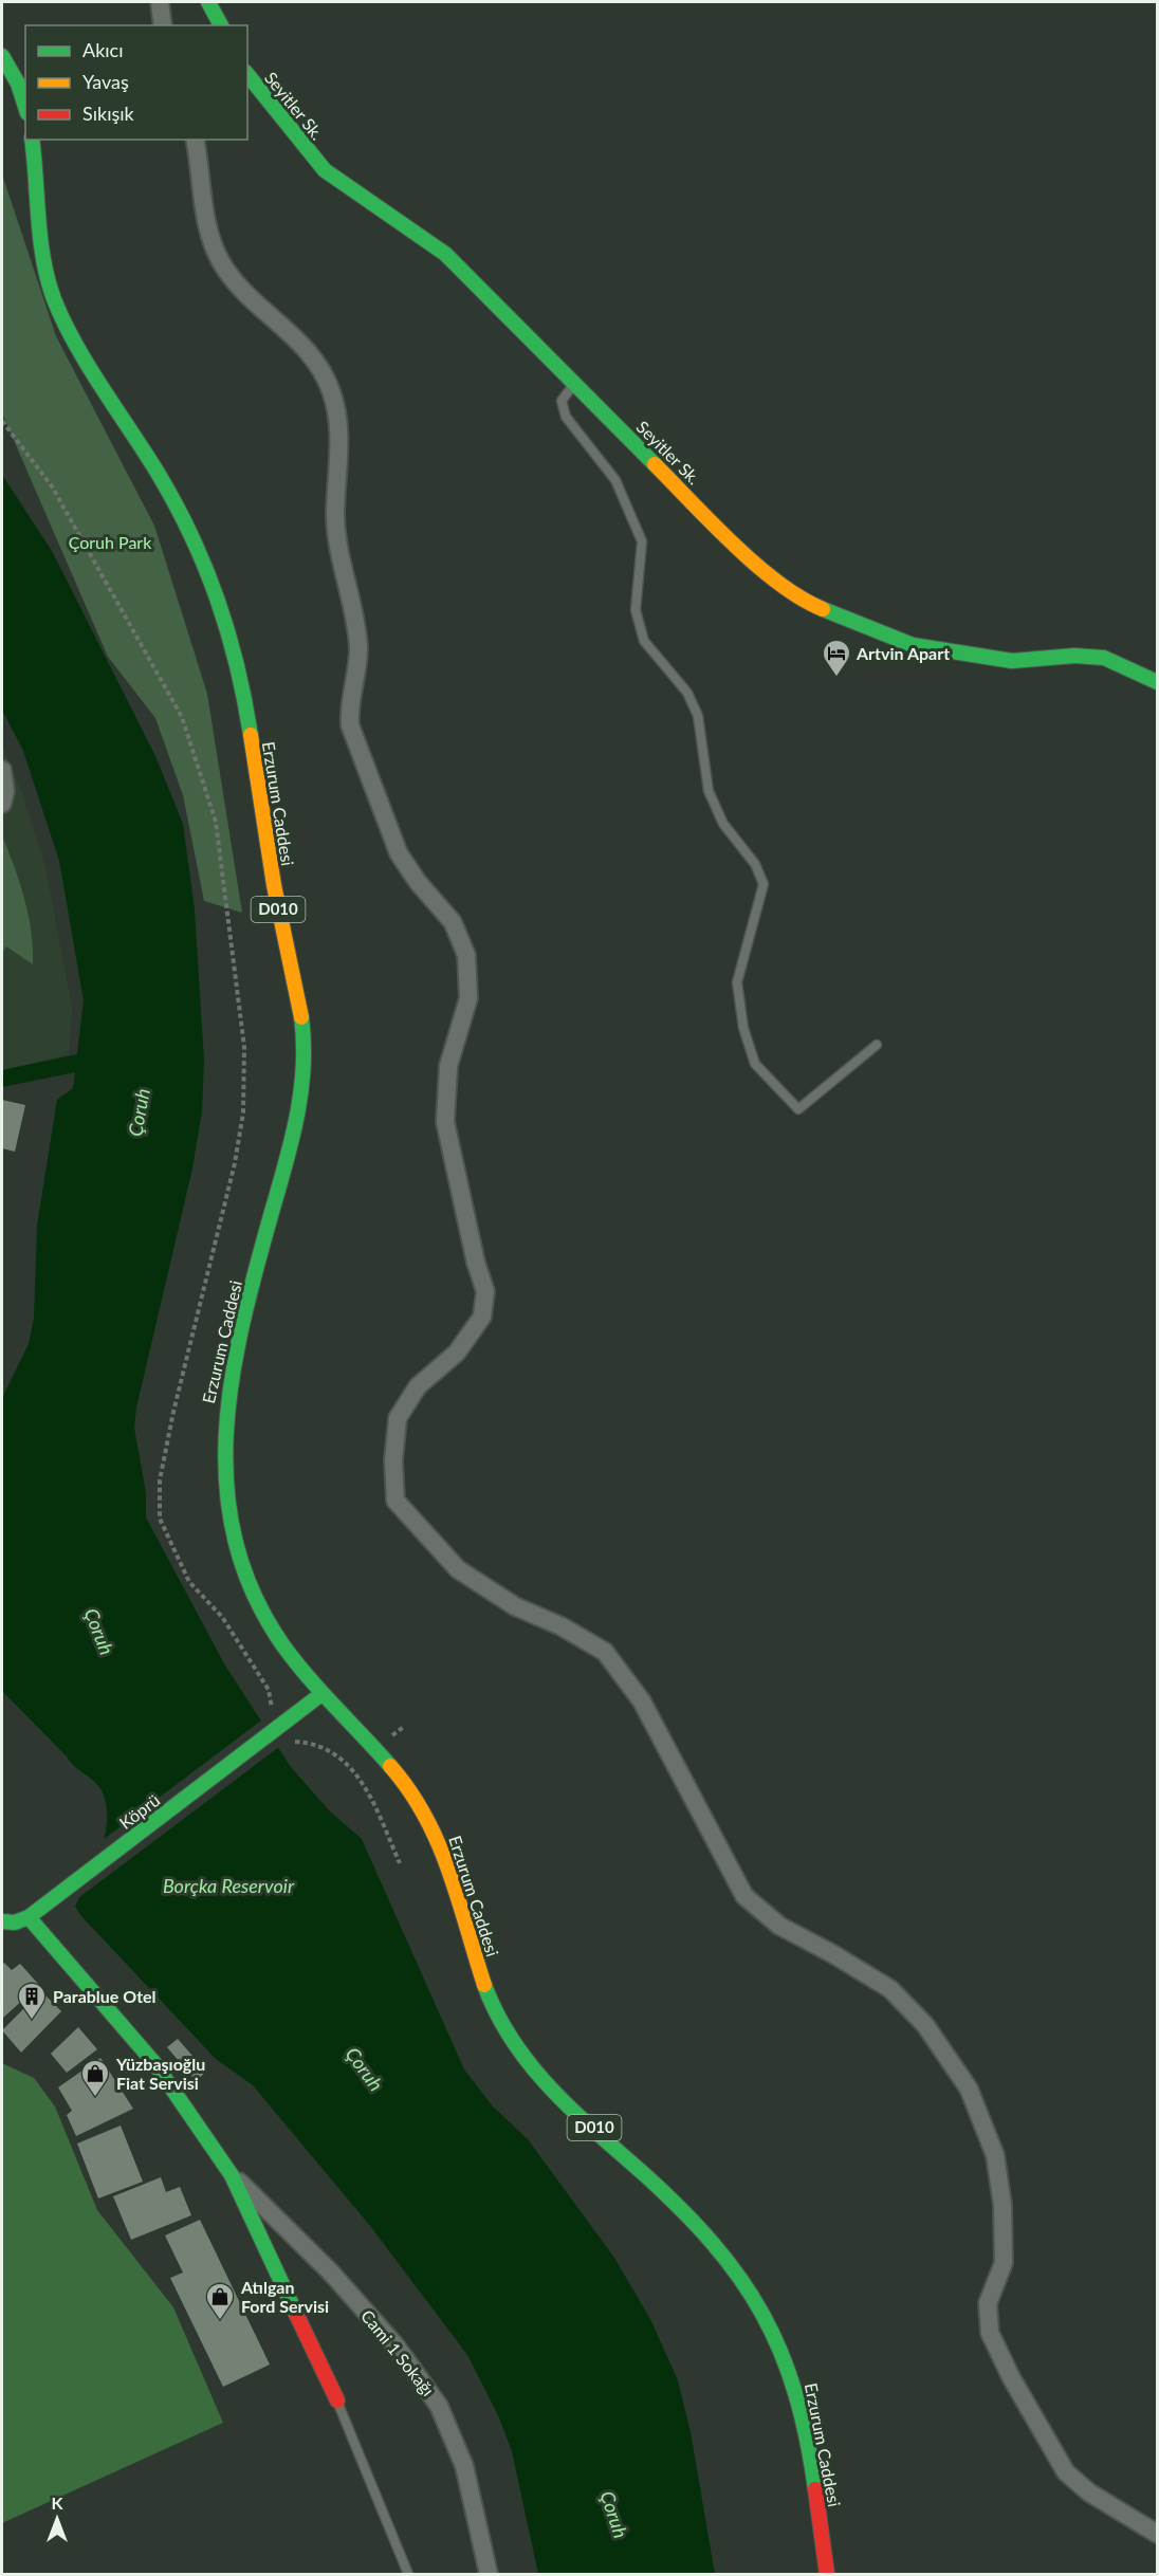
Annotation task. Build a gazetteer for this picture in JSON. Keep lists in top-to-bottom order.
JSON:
{
  "streets": {
    "main road": [
      "Seyitler Sk.",
      "Erzurum Caddesi",
      "D010",
      "Köprü"
    ],
    "street": ["Cami 1 Sokağı"]
  },
  "crossings": [
    ["Erzurum Caddesi", "Köprü"]
  ],
  "water": ["Çoruh", "Borçka Reservoir"],
  "parks": ["Çoruh Park"],
  "places": {
    "hotel": ["Artvin Apart"],
    "building": ["Parablue Otel"],
    "shop": ["Yüzbaşıoğlu Fiat Servisi", "Atılgan Ford Servisi"]
  },
  "legend": ["Akıcı", "Yavaş", "Sıkışık"],
  "north": "top"
}
